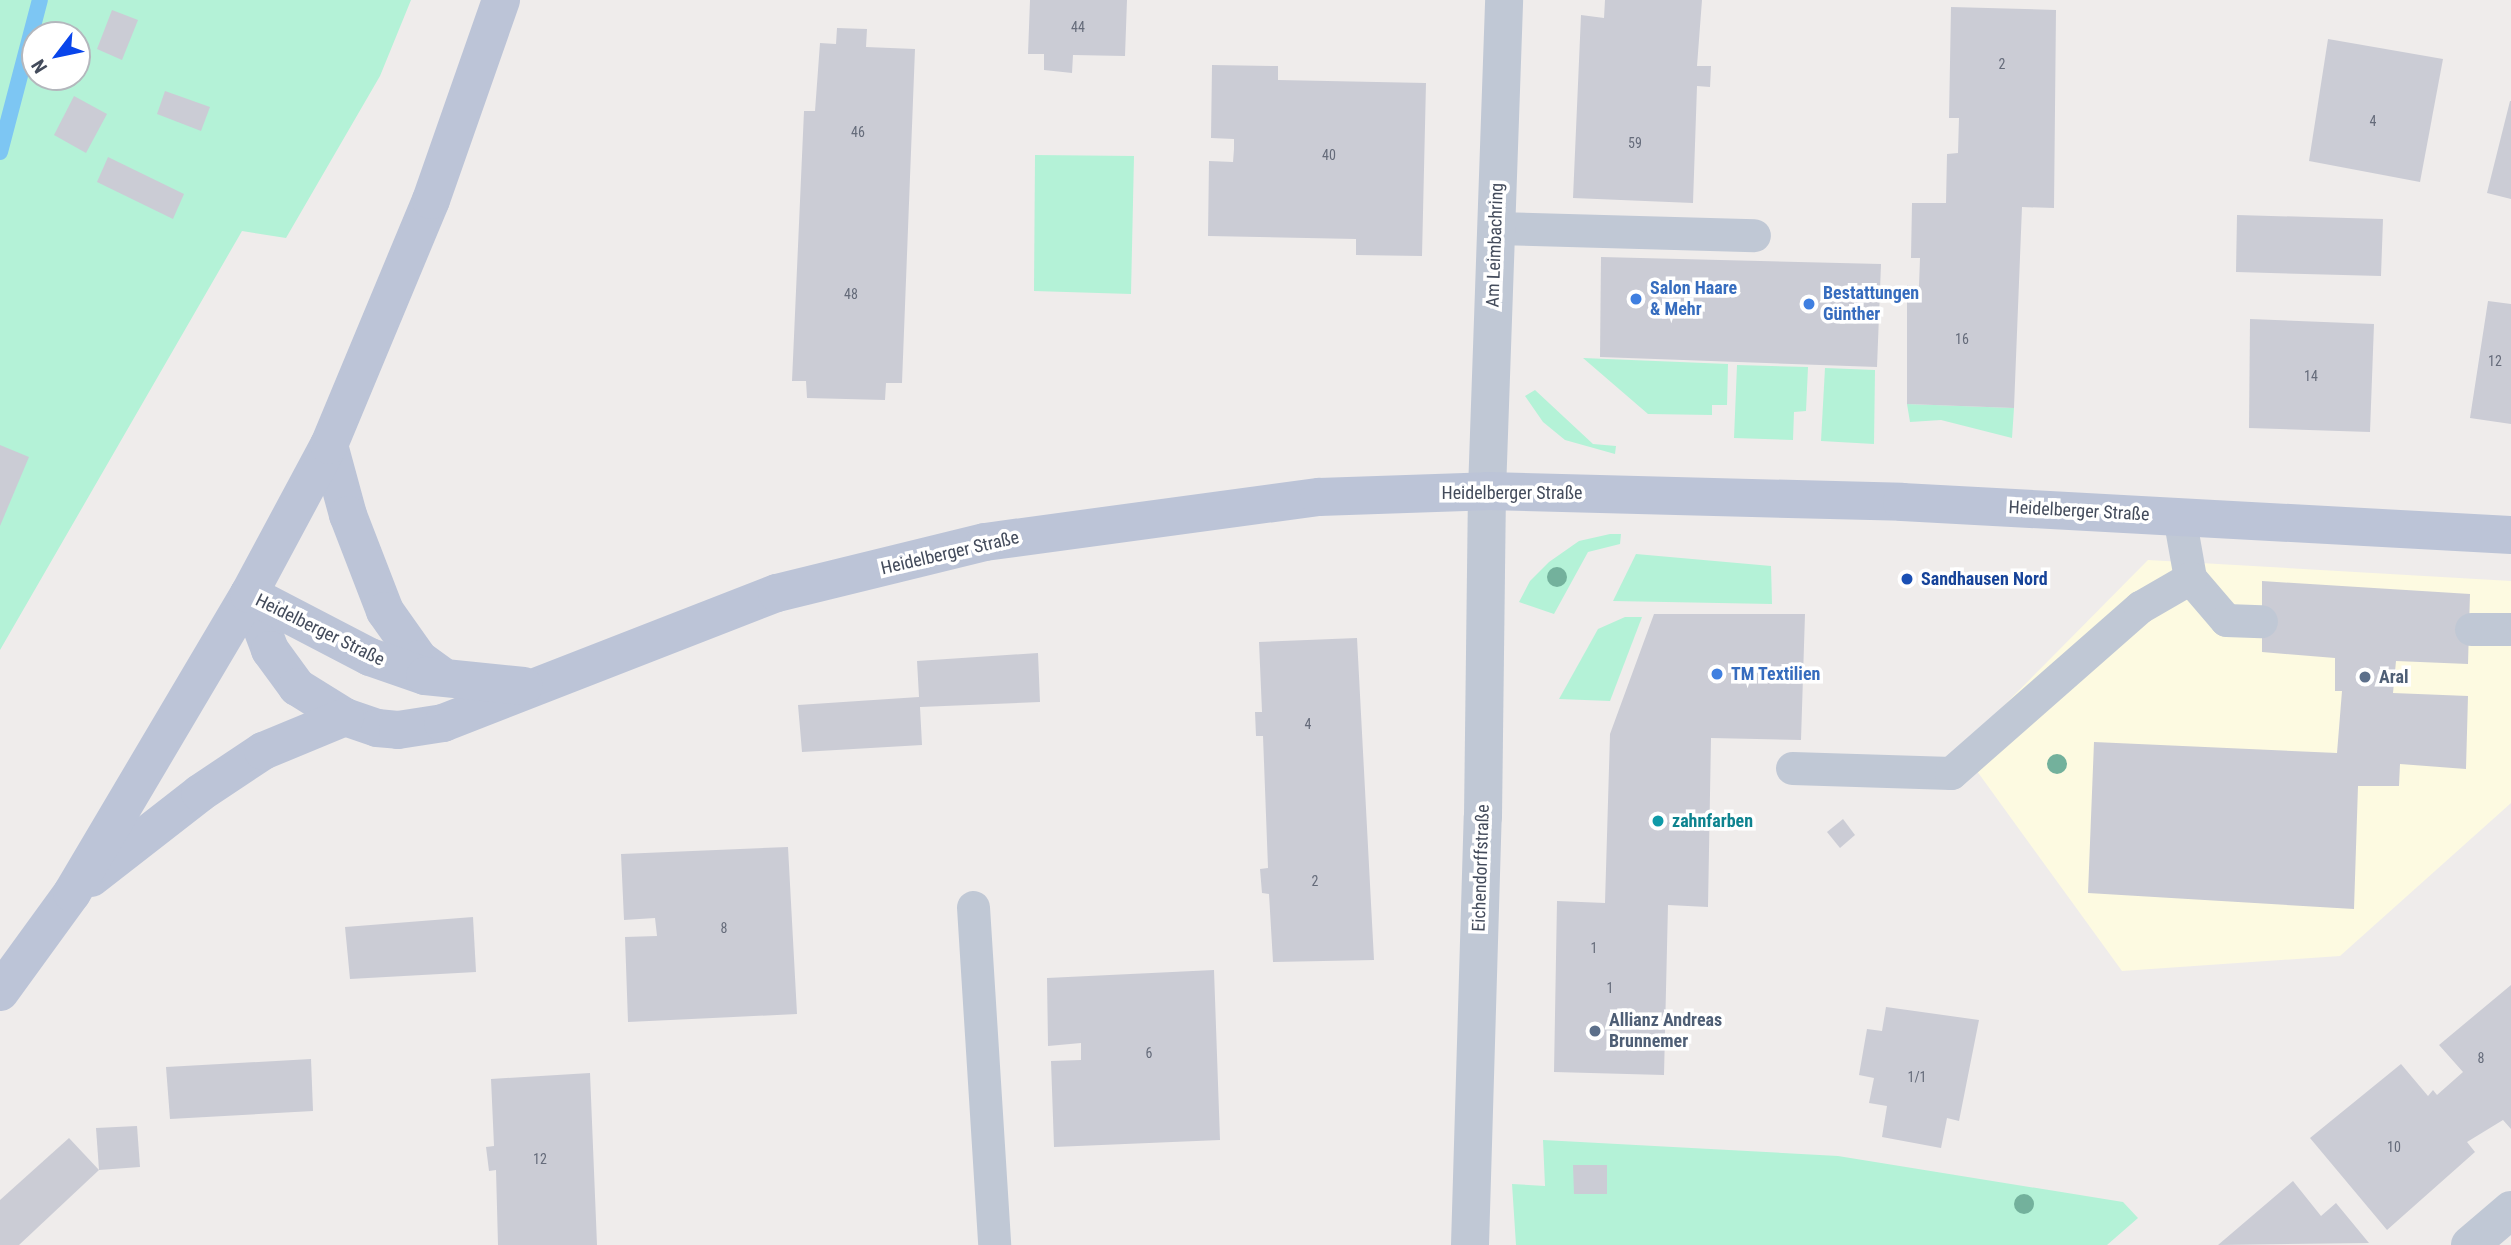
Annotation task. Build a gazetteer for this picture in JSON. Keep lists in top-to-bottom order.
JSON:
{
  "streets": {
    "street": ["Am Leimbachring", "Heidelberger Straße", "Eichendorffstraße"]
  },
  "crossings": [
    ["Am Leimbachring", "Heidelberger Straße"],
    ["Am Leimbachring", "Eichendorffstraße"],
    ["Heidelberger Straße", "Eichendorffstraße"]
  ],
  "places": [
    "Salon Haare & Mehr",
    "Bestattungen Günther",
    "Sandhausen Nord",
    "TM Textilien",
    "Aral",
    "zahnfarben",
    "Allianz Andreas Brunnemer"
  ],
  "house_numbers": [
    "44",
    "2",
    "4",
    "46",
    "59",
    "40",
    "48",
    "16",
    "12",
    "14",
    "4",
    "2",
    "8",
    "1",
    "1",
    "6",
    "8",
    "1/1",
    "10",
    "12"
  ],
  "north": "bottom left"
}
